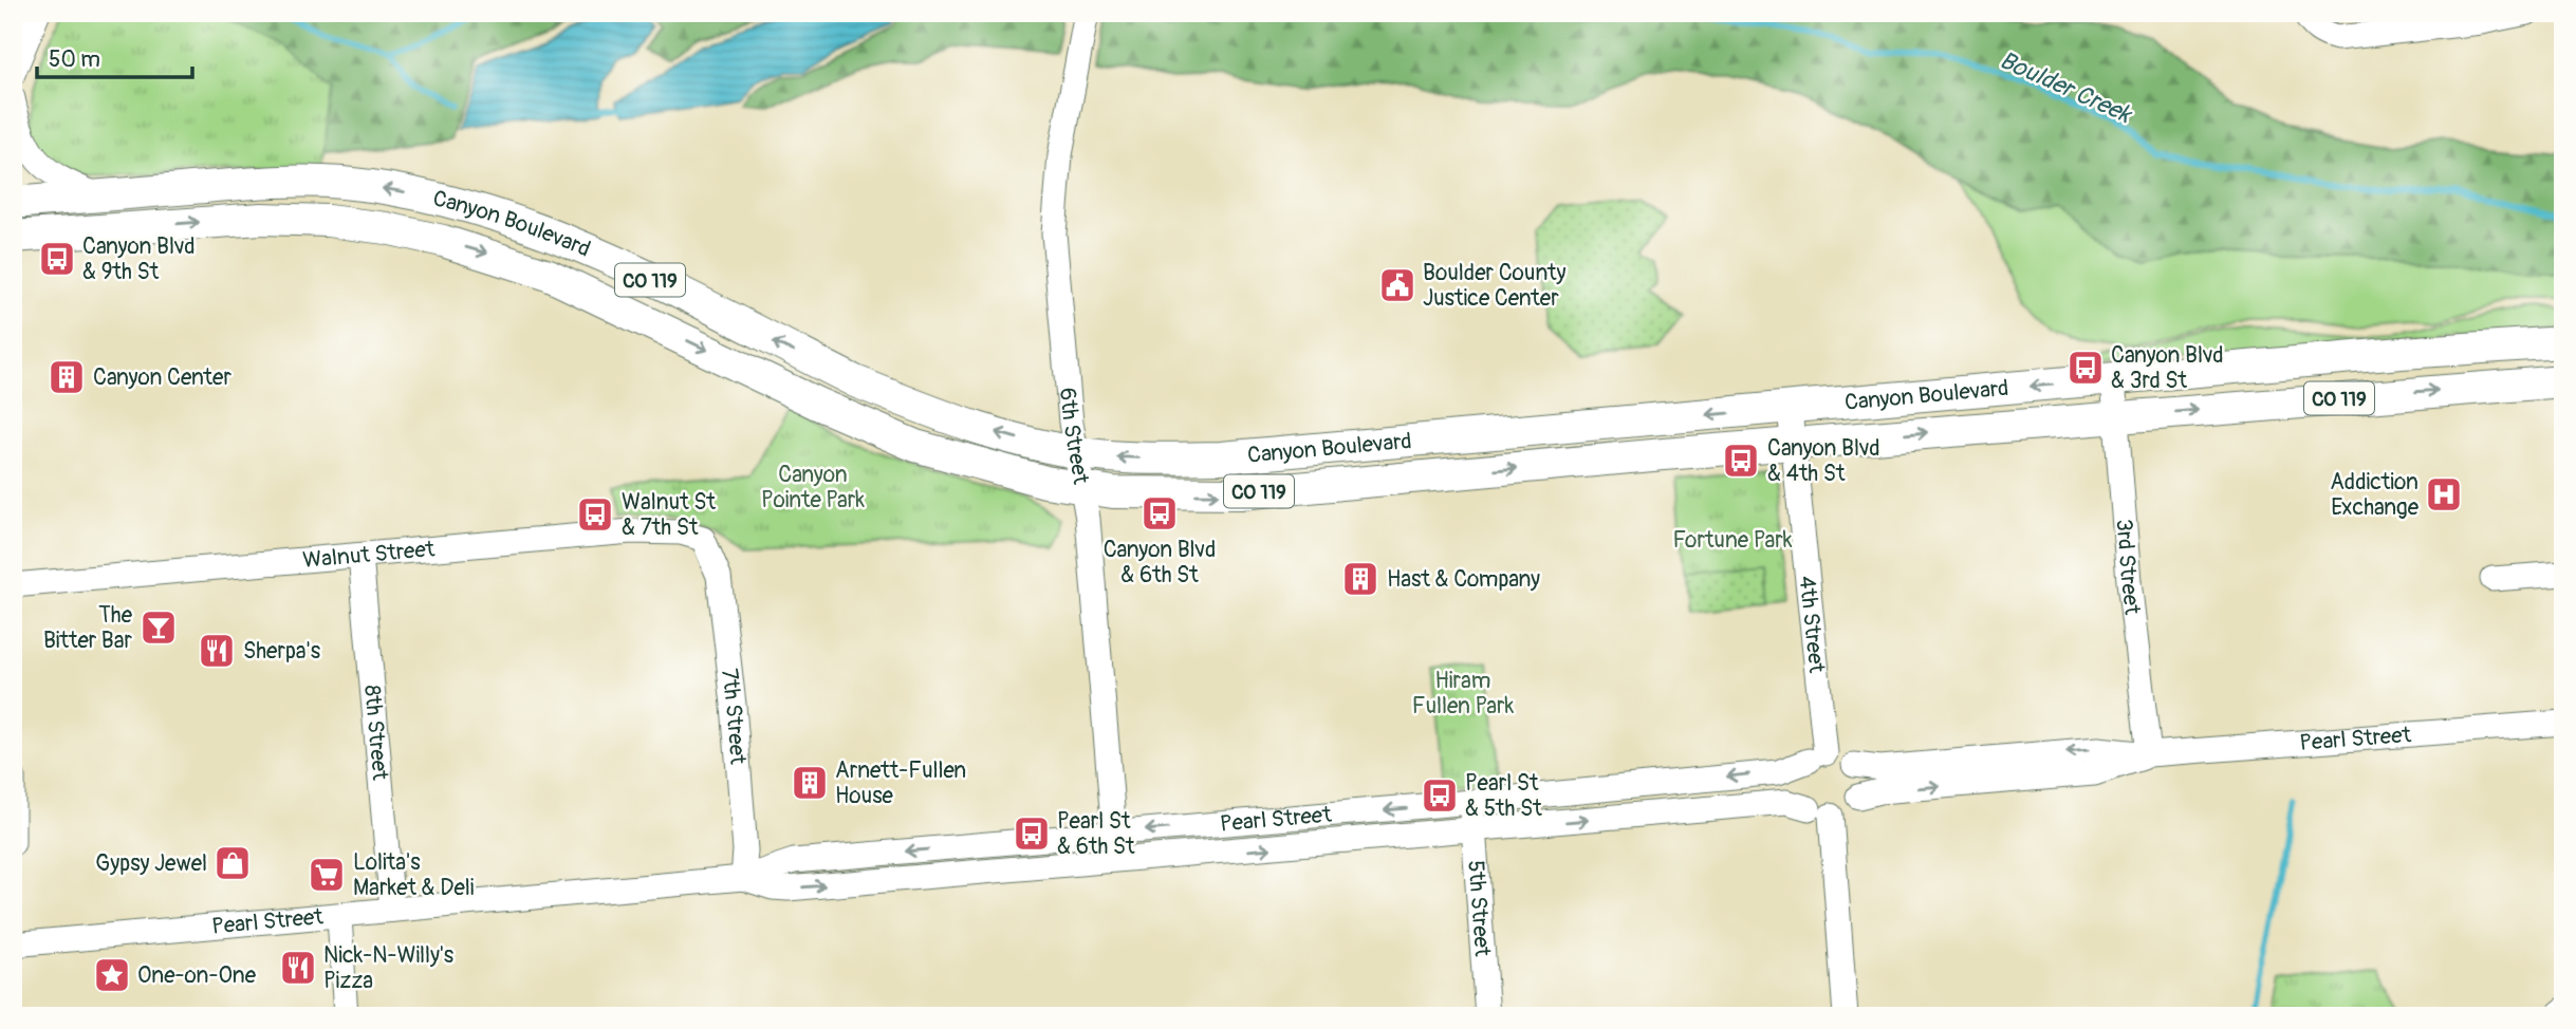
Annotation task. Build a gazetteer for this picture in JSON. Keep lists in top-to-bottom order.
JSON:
{
  "streets": {
    "main road": ["Canyon Boulevard", "CO 119"],
    "street": [
      "6th Street",
      "Walnut Street",
      "3rd Street",
      "4th Street",
      "7th Street",
      "8th Street",
      "Pearl Street",
      "5th Street"
    ]
  },
  "crossings": [
    ["Canyon Boulevard", "6th Street"],
    ["Canyon Boulevard", "3rd Street"],
    ["Canyon Boulevard", "4th Street"],
    ["6th Street", "Pearl Street"],
    ["Walnut Street", "7th Street"],
    ["Walnut Street", "8th Street"],
    ["3rd Street", "Pearl Street"],
    ["4th Street", "Pearl Street"],
    ["7th Street", "Pearl Street"],
    ["8th Street", "Pearl Street"],
    ["Pearl Street", "5th Street"]
  ],
  "water": ["Boulder Creek"],
  "parks": ["Canyon Pointe Park", "Fortune Park", "Hiram Fullen Park"],
  "places": {
    "bus stop": [
      "Canyon Blvd & 9th St",
      "Canyon Blvd & 3rd St",
      "Canyon Blvd & 4th St",
      "Canyon Blvd & 6th St",
      "Walnut St & 7th St",
      "Pearl St & 5th St",
      "Pearl St & 6th St"
    ],
    "public building": ["Boulder County Justice Center"],
    "building": ["Canyon Center", "Hast & Company", "Arnett-Fullen House"],
    "hospital": ["Addiction Exchange"],
    "bar": ["The Bitter Bar"],
    "restaurant": ["Sherpa's", "Nick-N-Willy's Pizza"],
    "shop": ["Gypsy Jewel"],
    "supermarket": ["Lolita's Market & Deli"],
    "place": ["One-on-One"]
  },
  "scale_bar": "50 m"
}
